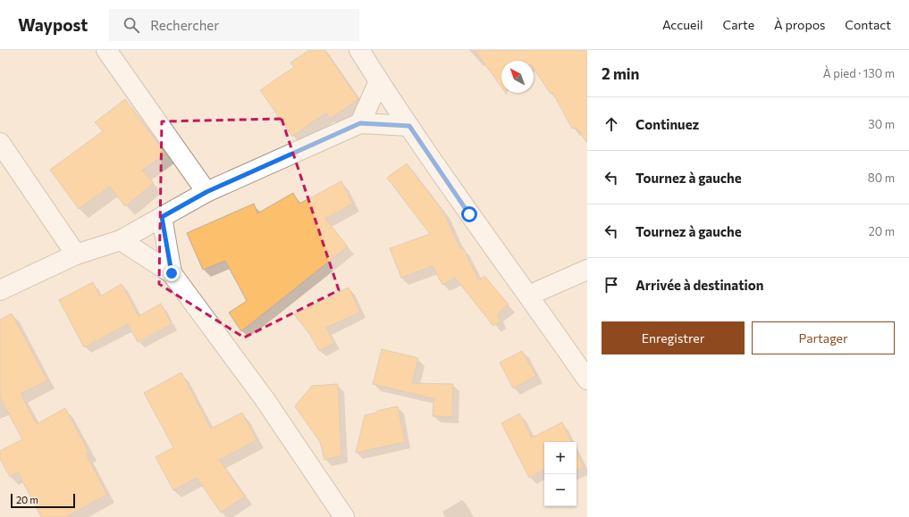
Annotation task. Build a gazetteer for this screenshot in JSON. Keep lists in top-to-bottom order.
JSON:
{
  "scale_bar": "20 m",
  "north": "top left",
  "page": {
    "header": "Waypost",
    "search": "Rechercher",
    "nav": [
      "Accueil",
      "Carte",
      "À propos",
      "Contact"
    ],
    "heading": ["2 min", "À pied · 130 m"],
    "list": [
      ["Continuez", "30 m"],
      ["Tournez à gauche", "80 m"],
      ["Tournez à gauche", "20 m"],
      "Arrivée à destination"
    ],
    "buttons": ["Enregistrer", "Partager"],
    "map_buttons": ["+", "−"],
    "scale": "20 m"
  }
}
